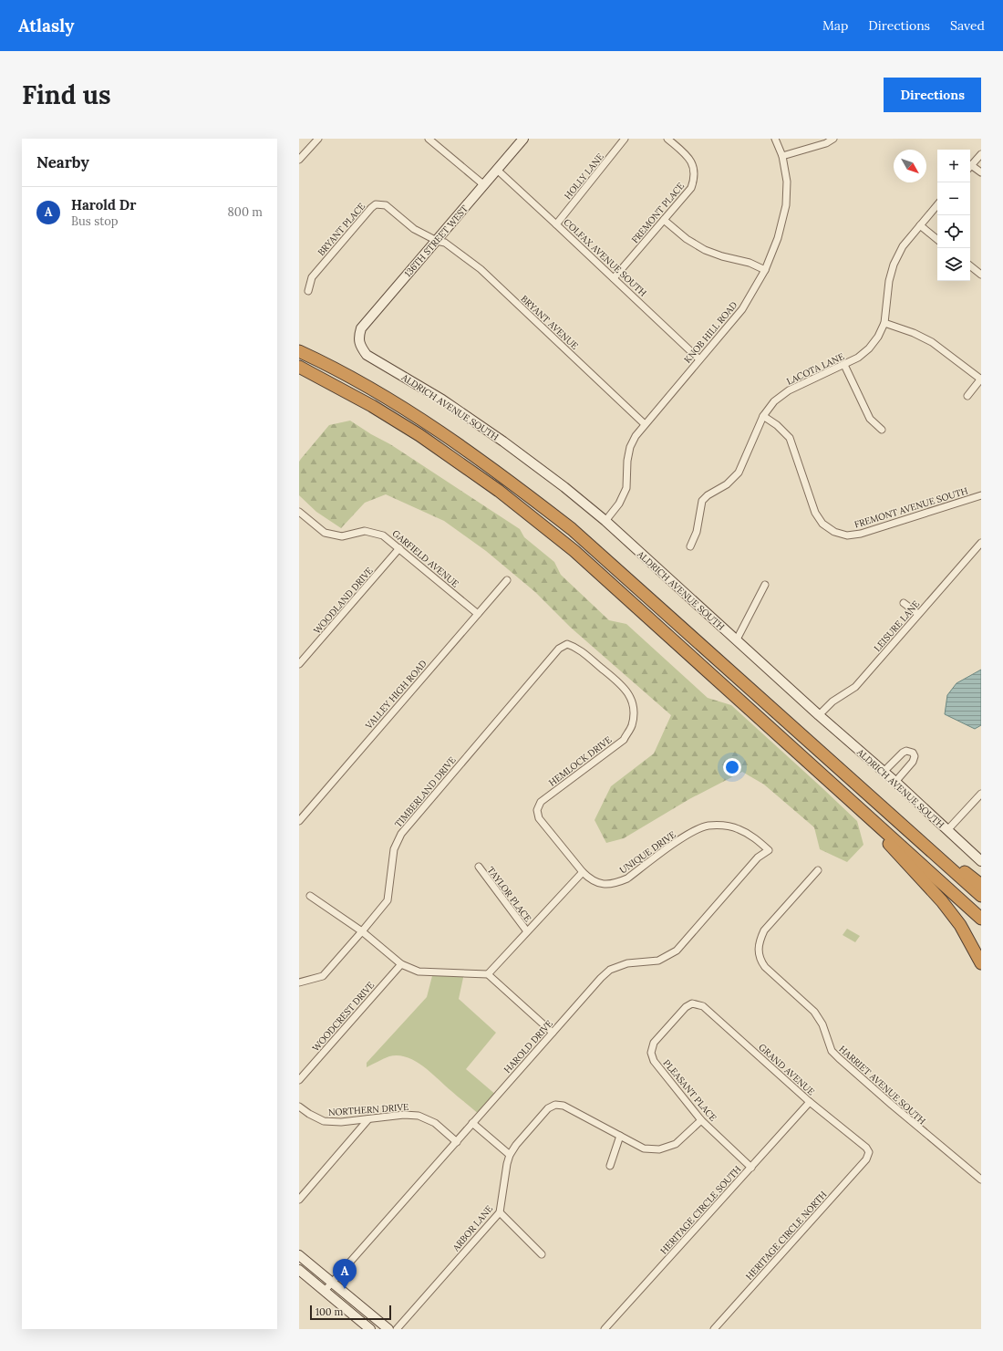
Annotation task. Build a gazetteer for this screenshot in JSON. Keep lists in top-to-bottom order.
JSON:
{
  "streets": {
    "street": [
      "HOLLY LANE",
      "FREMONT PLACE",
      "BRYANT PLACE",
      "136TH STREET WEST",
      "COLFAX AVENUE SOUTH",
      "BRYANT AVENUE",
      "KNOB HILL ROAD",
      "LACOTA LANE",
      "ALDRICH AVENUE SOUTH",
      "FREMONT AVENUE SOUTH",
      "GARFIELD AVENUE",
      "WOODLAND DRIVE",
      "LEISURE LANE",
      "VALLEY HIGH ROAD",
      "HEMLOCK DRIVE",
      "TIMBERLAND DRIVE",
      "UNIQUE DRIVE",
      "TAYLOR PLACE",
      "WOODCREST DRIVE",
      "HAROLD DRIVE",
      "GRAND AVENUE",
      "HARRIET AVENUE SOUTH",
      "PLEASANT PLACE",
      "NORTHERN DRIVE",
      "HERITAGE CIRCLE SOUTH",
      "ARBOR LANE",
      "HERITAGE CIRCLE NORTH"
    ]
  },
  "crossings": [
    ["HOLLY LANE", "COLFAX AVENUE SOUTH"],
    ["FREMONT PLACE", "COLFAX AVENUE SOUTH"],
    ["BRYANT PLACE", "136TH STREET WEST"],
    ["BRYANT PLACE", "BRYANT AVENUE"],
    ["136TH STREET WEST", "COLFAX AVENUE SOUTH"],
    ["136TH STREET WEST", "BRYANT AVENUE"],
    ["136TH STREET WEST", "ALDRICH AVENUE SOUTH"],
    ["COLFAX AVENUE SOUTH", "KNOB HILL ROAD"],
    ["BRYANT AVENUE", "KNOB HILL ROAD"],
    ["KNOB HILL ROAD", "ALDRICH AVENUE SOUTH"],
    ["LACOTA LANE", "FREMONT AVENUE SOUTH"],
    ["ALDRICH AVENUE SOUTH", "LEISURE LANE"],
    ["GARFIELD AVENUE", "WOODLAND DRIVE"],
    ["GARFIELD AVENUE", "VALLEY HIGH ROAD"],
    ["HEMLOCK DRIVE", "TIMBERLAND DRIVE"],
    ["HEMLOCK DRIVE", "UNIQUE DRIVE"],
    ["UNIQUE DRIVE", "HAROLD DRIVE"],
    ["HAROLD DRIVE", "NORTHERN DRIVE"],
    ["GRAND AVENUE", "PLEASANT PLACE"],
    ["GRAND AVENUE", "HERITAGE CIRCLE SOUTH"],
    ["GRAND AVENUE", "HERITAGE CIRCLE NORTH"],
    ["PLEASANT PLACE", "HERITAGE CIRCLE SOUTH"],
    ["PLEASANT PLACE", "ARBOR LANE"]
  ],
  "scale_bar": "100 m",
  "north": "bottom right",
  "page": {
    "header": "Atlasly",
    "nav": ["Map", "Directions", "Saved"],
    "buttons": "Directions",
    "title": "Find us",
    "heading": "Nearby",
    "map_buttons": ["+", "−"],
    "list": [
      {
        "mark": "A",
        "name": "Harold Dr",
        "note": "Bus stop",
        "value": "800 m"
      }
    ],
    "pins": "A",
    "scale": "100 m"
  }
}
